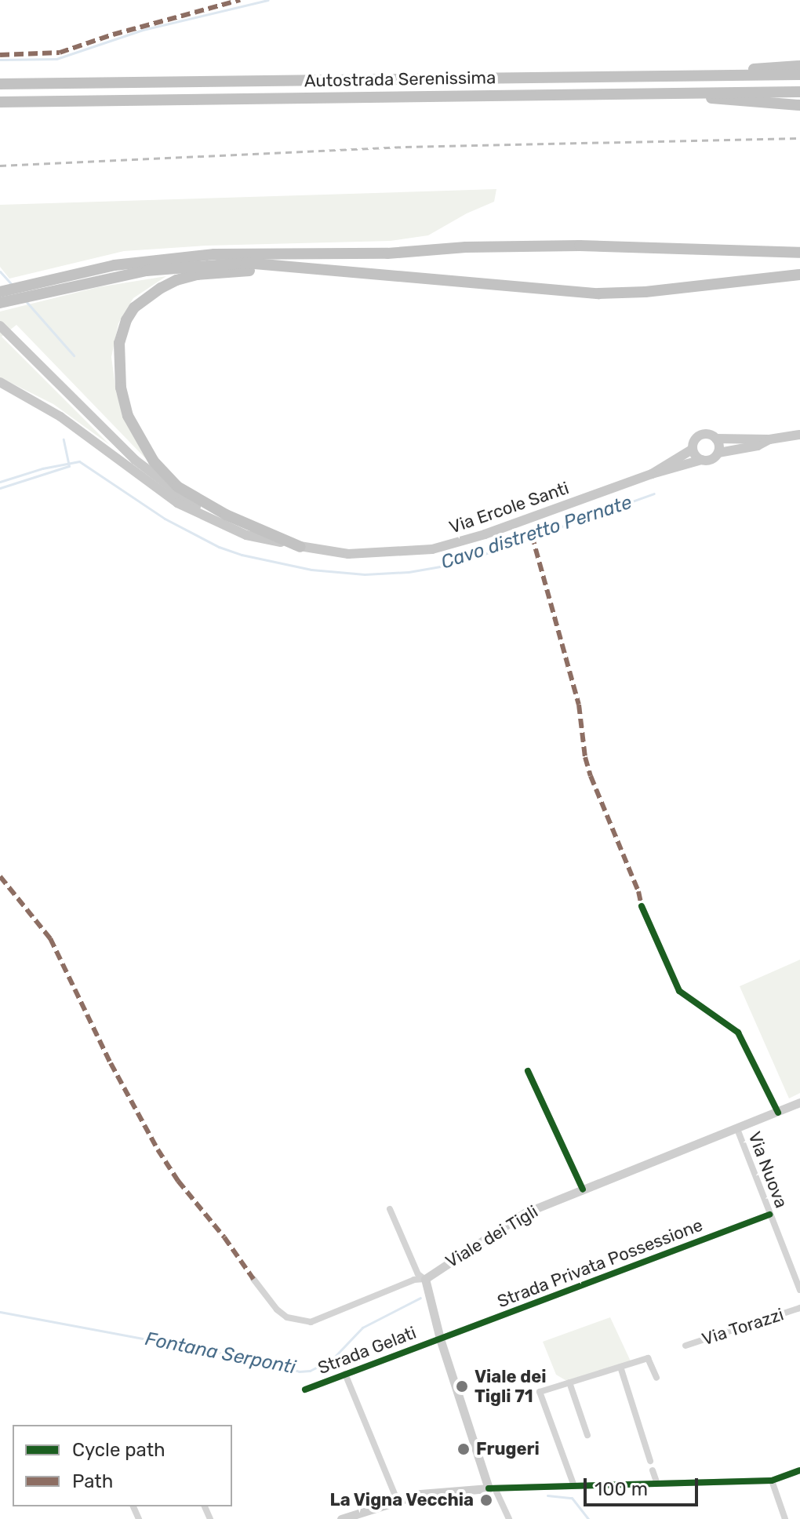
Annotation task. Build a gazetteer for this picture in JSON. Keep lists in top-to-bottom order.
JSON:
{
  "streets": {
    "highway": ["Autostrada Serenissima"],
    "main road": ["Via Ercole Santi", "Viale dei Tigli"],
    "street": [
      "Via Nuova",
      "Strada Privata Possessione",
      "Via Torazzi",
      "Strada Gelati"
    ]
  },
  "crossings": [
    ["Via Nuova", "Viale dei Tigli"],
    ["Via Nuova", "Strada Privata Possessione"],
    ["Strada Privata Possessione", "Strada Gelati"]
  ],
  "water": ["Cavo distretto Pernate", "Fontana Serponti"],
  "places": ["Viale dei Tigli 71", "Frugeri", "La Vigna Vecchia"],
  "legend": ["Cycle path", "Path"],
  "scale_bar": "100 m"
}
